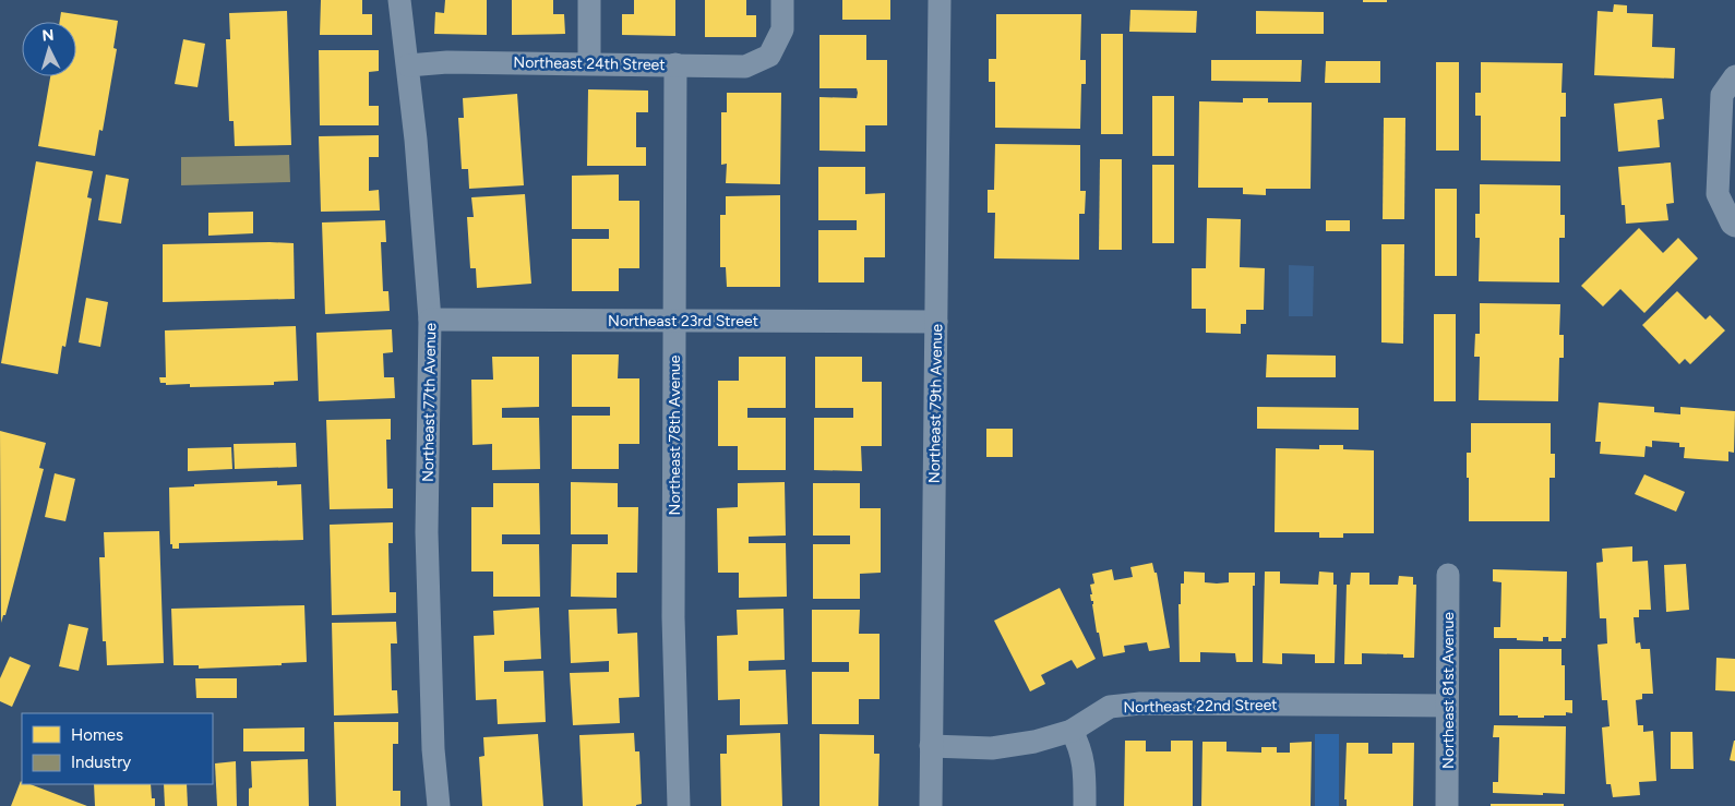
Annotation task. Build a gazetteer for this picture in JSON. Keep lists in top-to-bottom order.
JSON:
{
  "streets": {
    "street": [
      "Northeast 24th Street",
      "Northeast 23rd Street",
      "Northeast 77th Avenue",
      "Northeast 79th Avenue",
      "Northeast 78th Avenue",
      "Northeast 81st Avenue",
      "Northeast 22nd Street"
    ]
  },
  "crossings": [
    ["Northeast 24th Street", "Northeast 77th Avenue"],
    ["Northeast 24th Street", "Northeast 78th Avenue"],
    ["Northeast 23rd Street", "Northeast 77th Avenue"],
    ["Northeast 23rd Street", "Northeast 79th Avenue"],
    ["Northeast 23rd Street", "Northeast 78th Avenue"],
    ["Northeast 79th Avenue", "Northeast 22nd Street"],
    ["Northeast 81st Avenue", "Northeast 22nd Street"]
  ],
  "legend": ["Homes", "Industry"],
  "north": "top"
}
